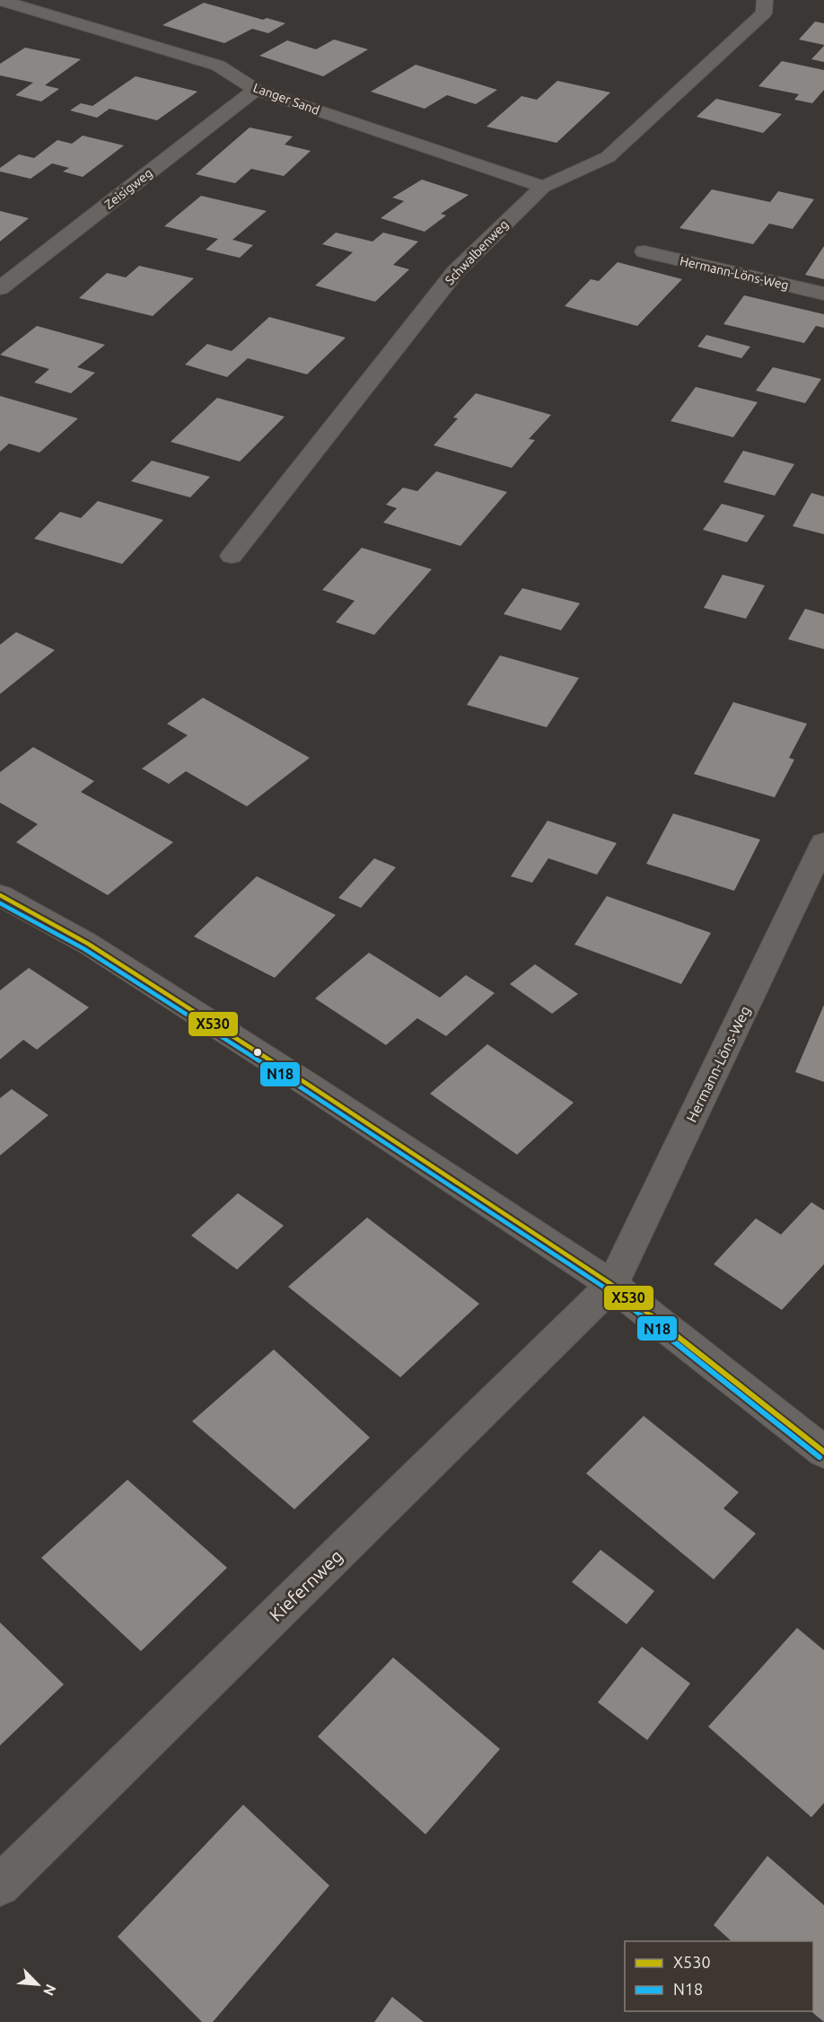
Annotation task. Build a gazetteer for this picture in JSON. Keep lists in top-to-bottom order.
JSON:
{
  "streets": {
    "street": [
      "Langer Sand",
      "Zeisigweg",
      "Schwalbenweg",
      "Hermann-Löns-Weg",
      "Kiefernweg"
    ]
  },
  "crossings": [
    ["Langer Sand", "Zeisigweg"],
    ["Langer Sand", "Schwalbenweg"],
    ["Hermann-Löns-Weg", "Kiefernweg"]
  ],
  "lines": ["transit line X530", "transit line N18"],
  "legend": ["X530", "N18"],
  "north": "bottom right"
}
